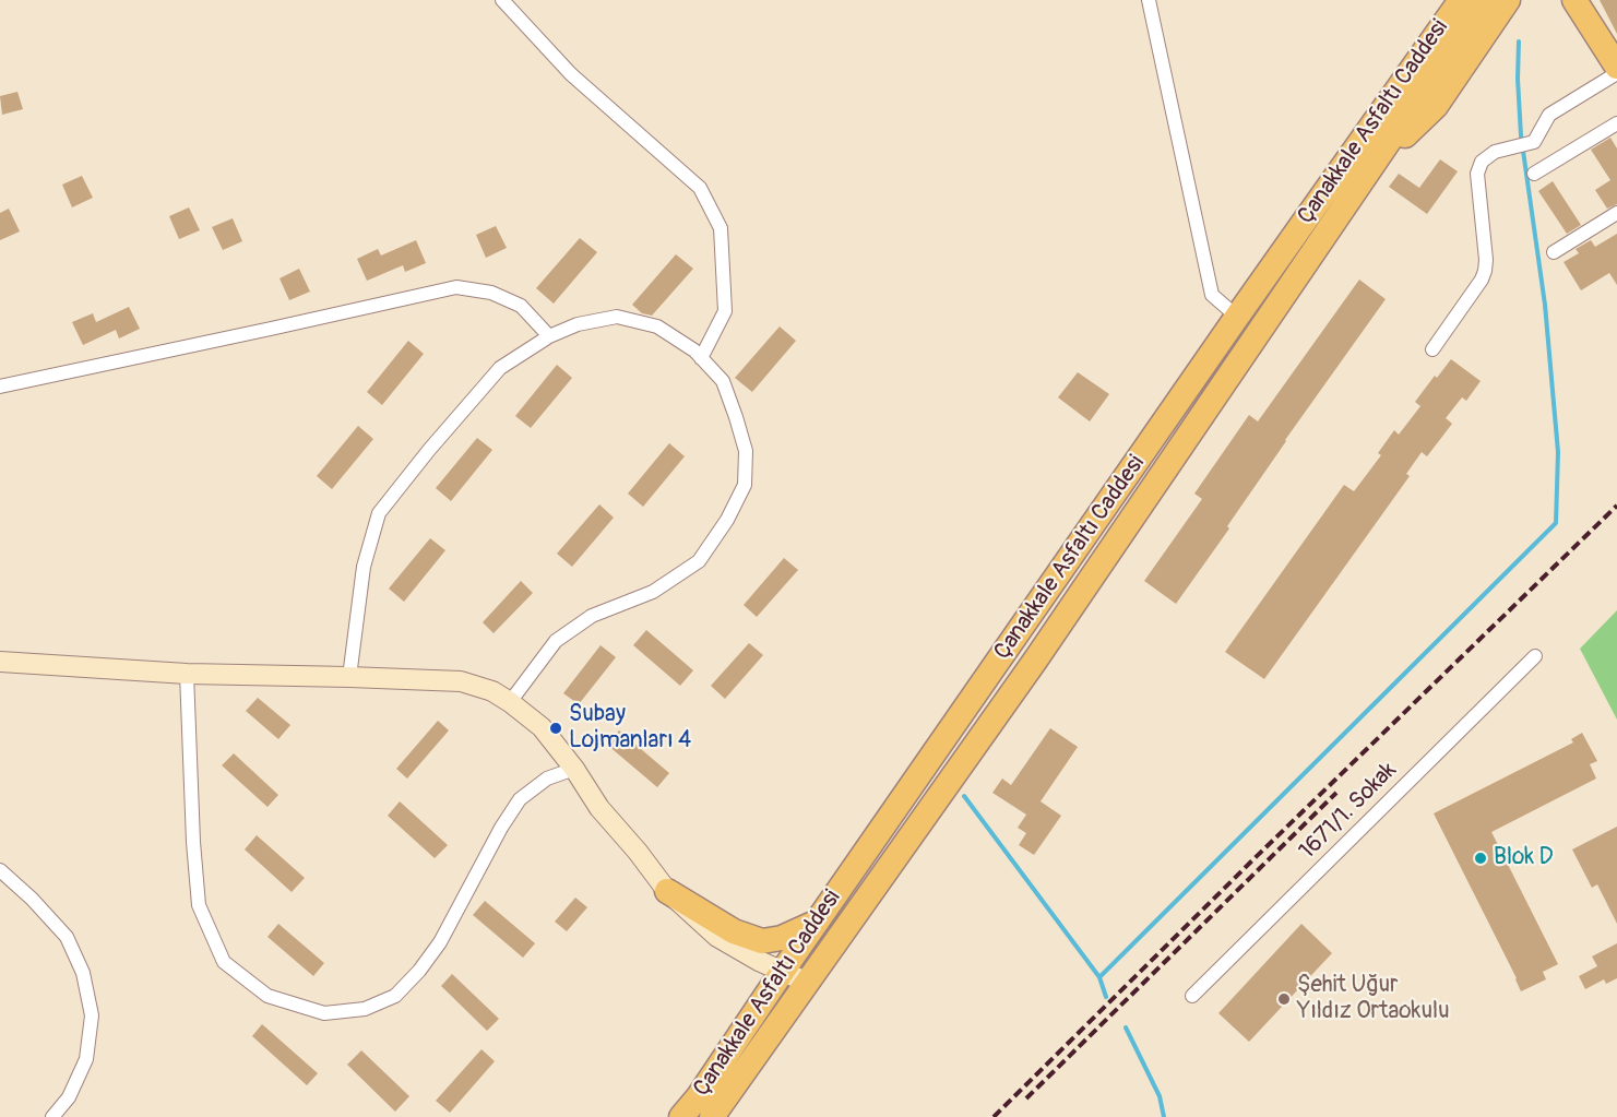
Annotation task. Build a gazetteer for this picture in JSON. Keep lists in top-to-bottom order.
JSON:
{
  "streets": {
    "highway": ["Çanakkale Asfaltı Caddesi"],
    "street": ["1671/1. Sokak"]
  },
  "places": ["Subay Lojmanları 4", "Blok D", "Şehit Uğur Yıldız Ortaokulu"]
}
